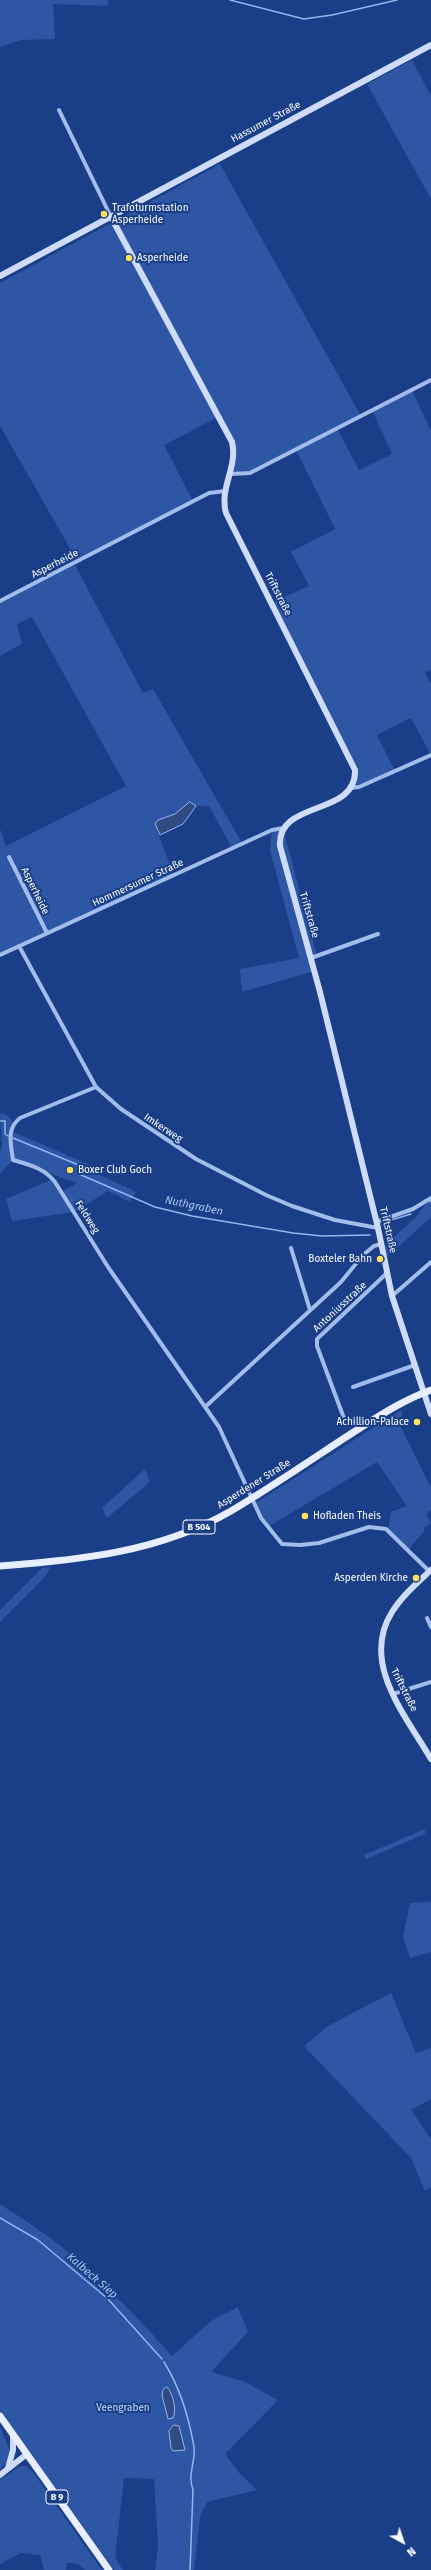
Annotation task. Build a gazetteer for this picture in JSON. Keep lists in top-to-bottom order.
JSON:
{
  "streets": {
    "main road": ["Asperdener Straße", "B 504", "B 9"],
    "street": [
      "Hassumer Straße",
      "Asperheide",
      "Triftstraße",
      "Hommersumer Straße",
      "Imkerweg",
      "Feldweg",
      "Antoniusstraße"
    ]
  },
  "crossings": [
    ["Hassumer Straße", "Triftstraße"],
    ["Asperheide", "Triftstraße"],
    ["Asperheide", "Hommersumer Straße"],
    ["Triftstraße", "Hommersumer Straße"],
    ["Triftstraße", "Imkerweg"],
    ["Triftstraße", "Feldweg"],
    ["Triftstraße", "Antoniusstraße"],
    ["Triftstraße", "Asperdener Straße"],
    ["Hommersumer Straße", "Imkerweg"],
    ["Imkerweg", "Feldweg"],
    ["Feldweg", "Asperdener Straße"]
  ],
  "water": ["Nuthgraben", "Kalbeck Siep"],
  "parks": ["Veengraben"],
  "places": [
    "Trafoturmstation Asperheide",
    "Asperheide",
    "Boxer Club Goch",
    "Boxteler Bahn",
    "Achillion-Palace",
    "Hofladen Theis",
    "Asperden Kirche"
  ],
  "north": "bottom right"
}
